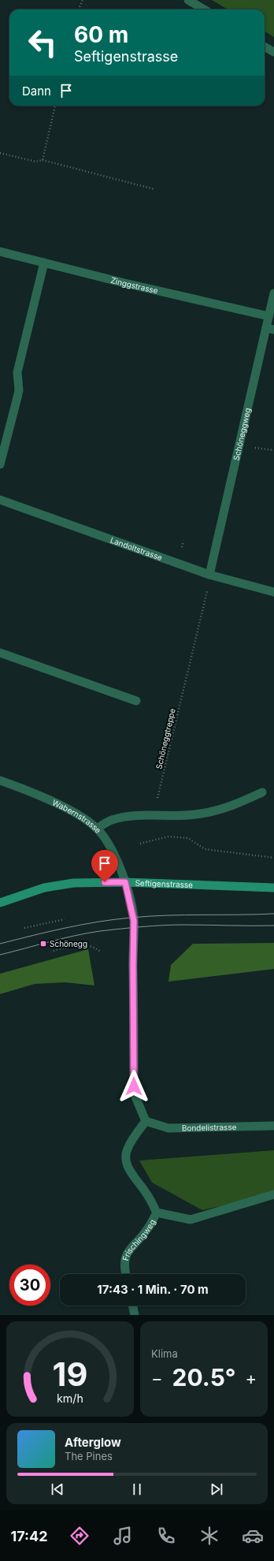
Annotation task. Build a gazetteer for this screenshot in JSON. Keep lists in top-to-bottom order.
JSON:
{
  "streets": {
    "main road": ["Seftigenstrasse"],
    "street": [
      "Zinggstrasse",
      "Schöneggweg",
      "Landoltstrasse",
      "Wabernstrasse",
      "Bondelistrasse",
      "Frischingweg"
    ],
    "path": ["Schöneggtreppe"]
  },
  "crossings": [
    ["Zinggstrasse", "Schöneggweg"],
    ["Schöneggweg", "Landoltstrasse"],
    ["Wabernstrasse", "Seftigenstrasse"],
    ["Wabernstrasse", "Bondelistrasse"],
    ["Wabernstrasse", "Frischingweg"],
    ["Bondelistrasse", "Frischingweg"]
  ],
  "places": {
    "transit": ["Schönegg"]
  },
  "page": {
    "turn": ["60 m", "Seftigenstrasse"],
    "then": "Dann",
    "limit": "30",
    "trip": "17:43 · 1 Min. · 70 m",
    "tile": "Klima",
    "heat": ["−", "20.5°", "+"],
    "song": ["Afterglow", "The Pines"],
    "tabs": "17:42",
    "gauge": ["19", "km/h"]
  }
}
